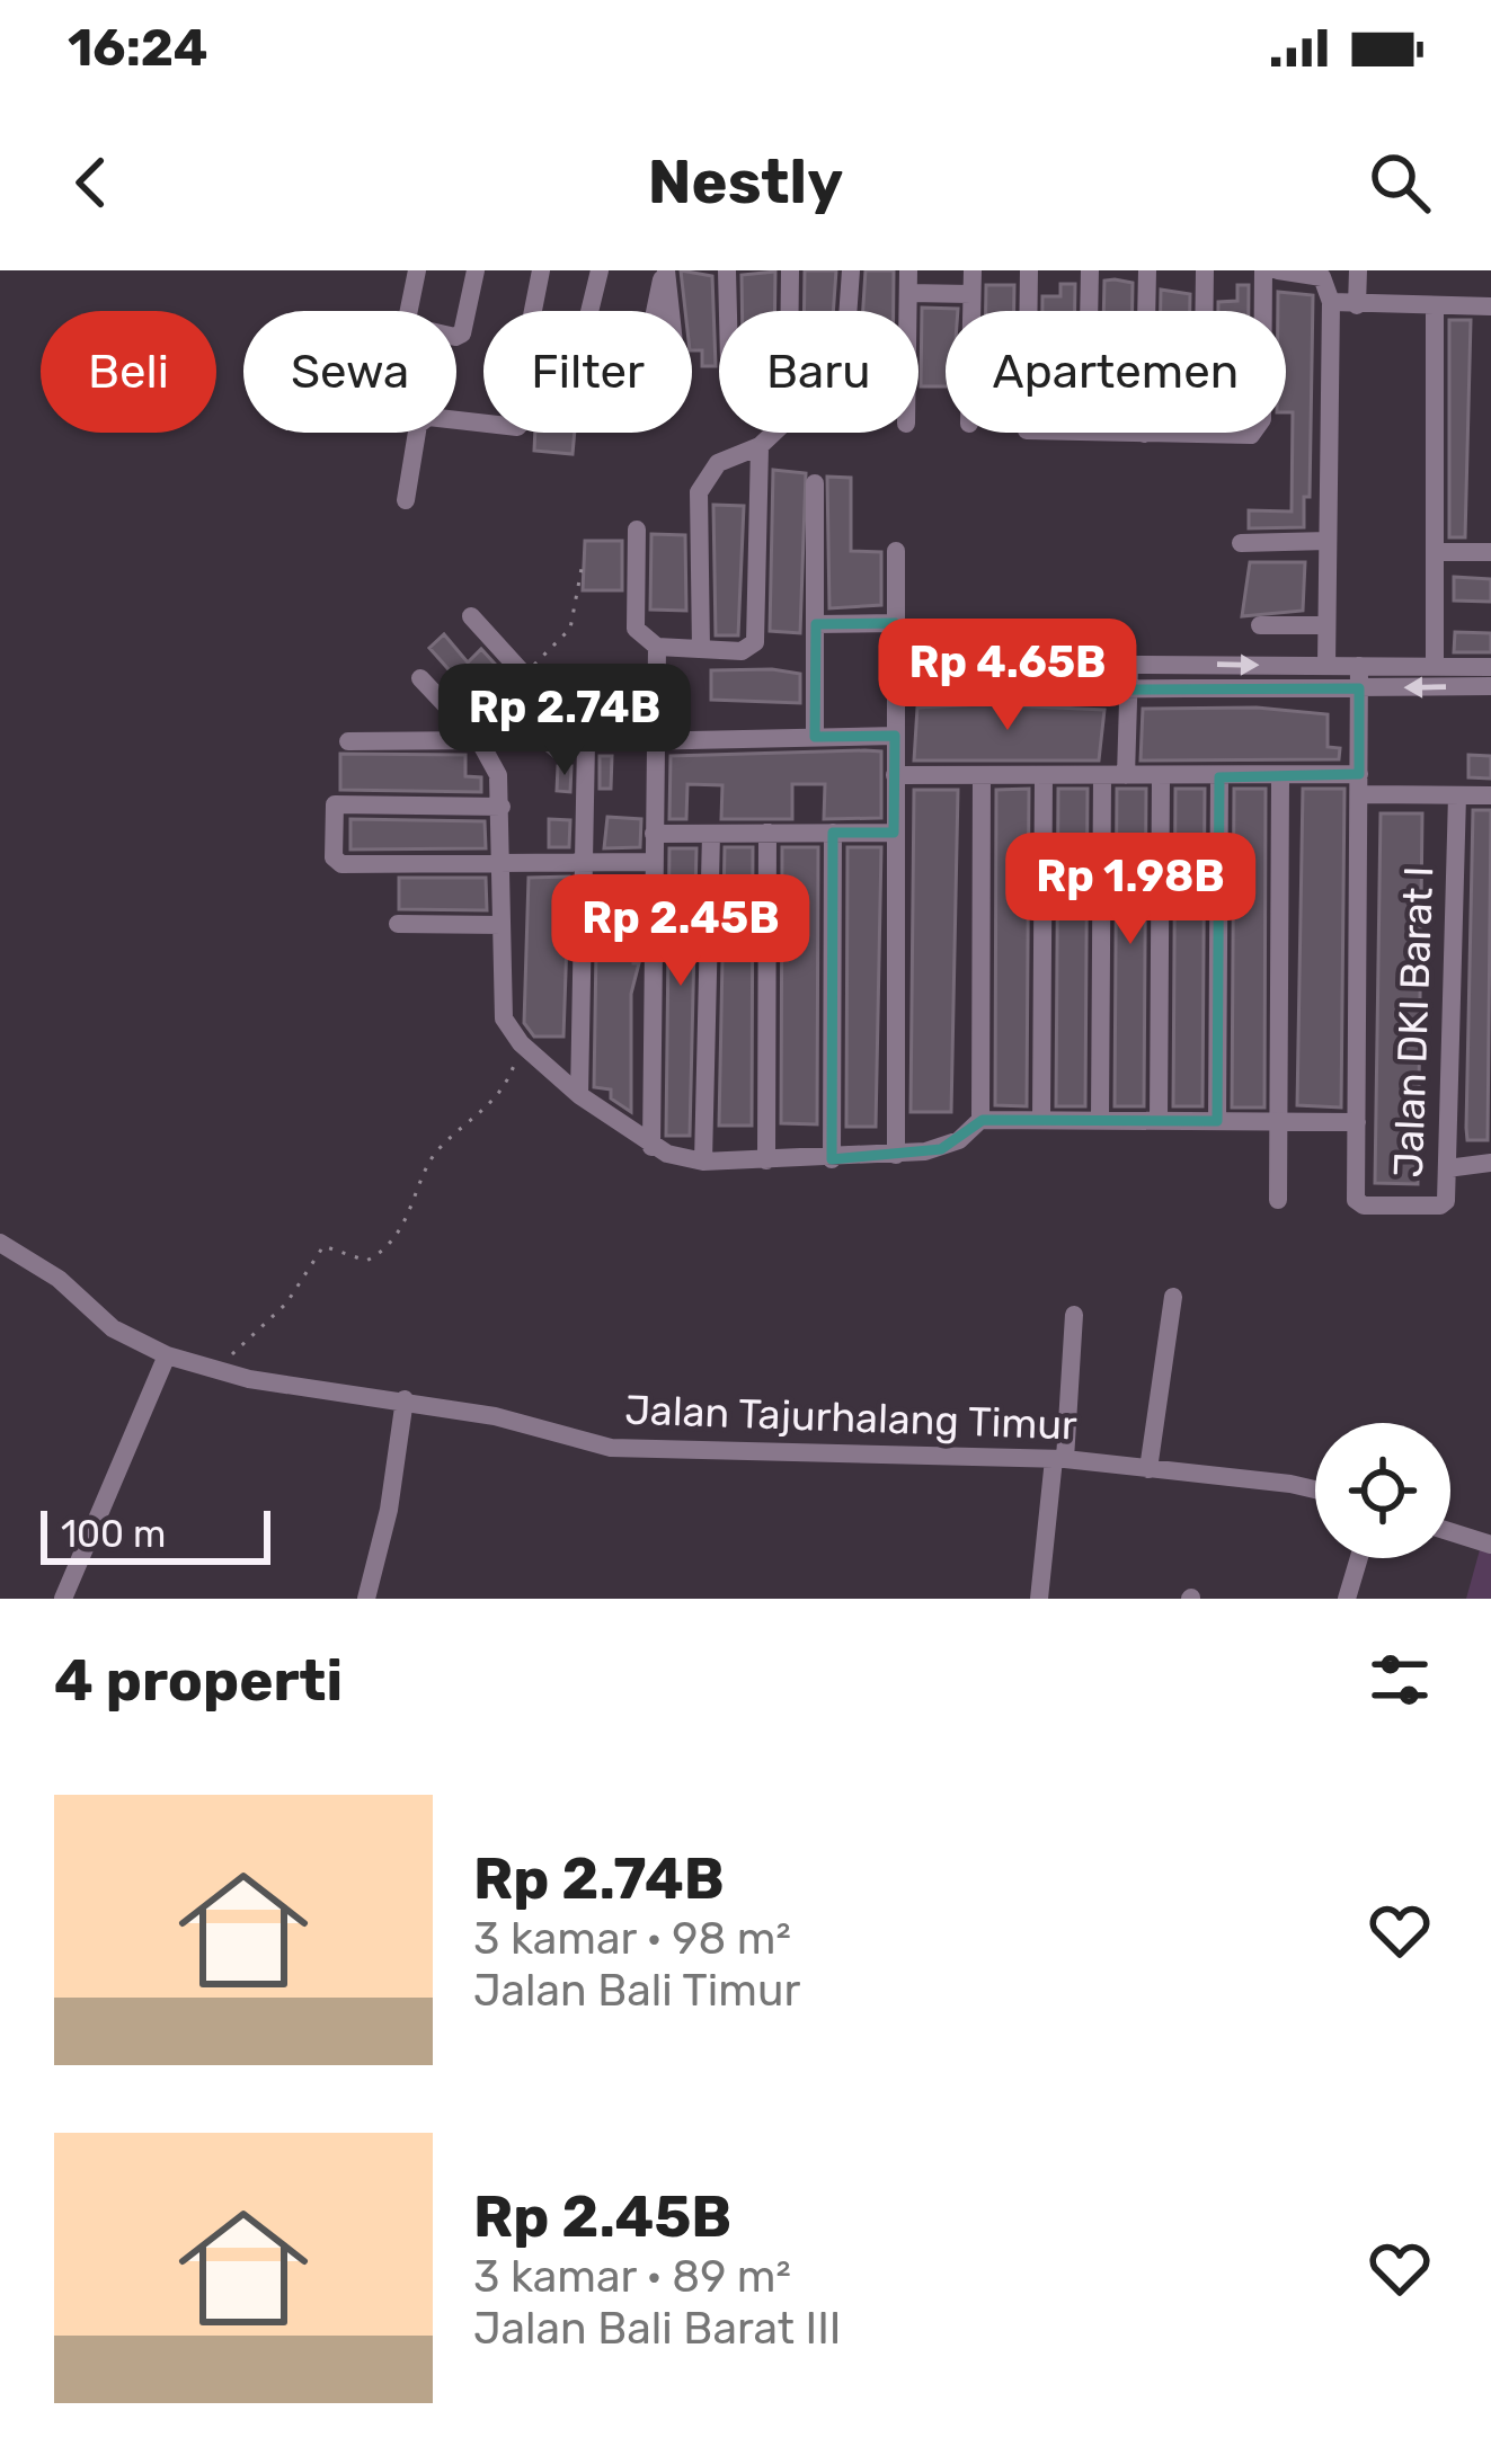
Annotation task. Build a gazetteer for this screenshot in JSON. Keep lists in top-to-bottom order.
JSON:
{
  "streets": {
    "street": ["Jalan DKI Barat I", "Jalan Tajurhalang Timur"]
  },
  "scale_bar": "100 m",
  "page": {
    "status": "16:24",
    "header": "Nestly",
    "chip": [
      "Beli",
      "Sewa",
      "Filter",
      "Baru",
      "Apartemen"
    ],
    "price": [
      "Rp 4.65B",
      "Rp 2.74B",
      "Rp 1.98B",
      "Rp 2.45B"
    ],
    "scale": "100 m",
    "heading": "4 properti",
    "list": [
      {
        "name": "Rp 2.74B",
        "note": "3 kamar · 98 m² · Jalan Bali Timur"
      },
      {
        "name": "Rp 2.45B",
        "note": "3 kamar · 89 m² · Jalan Bali Barat III"
      }
    ]
  }
}
